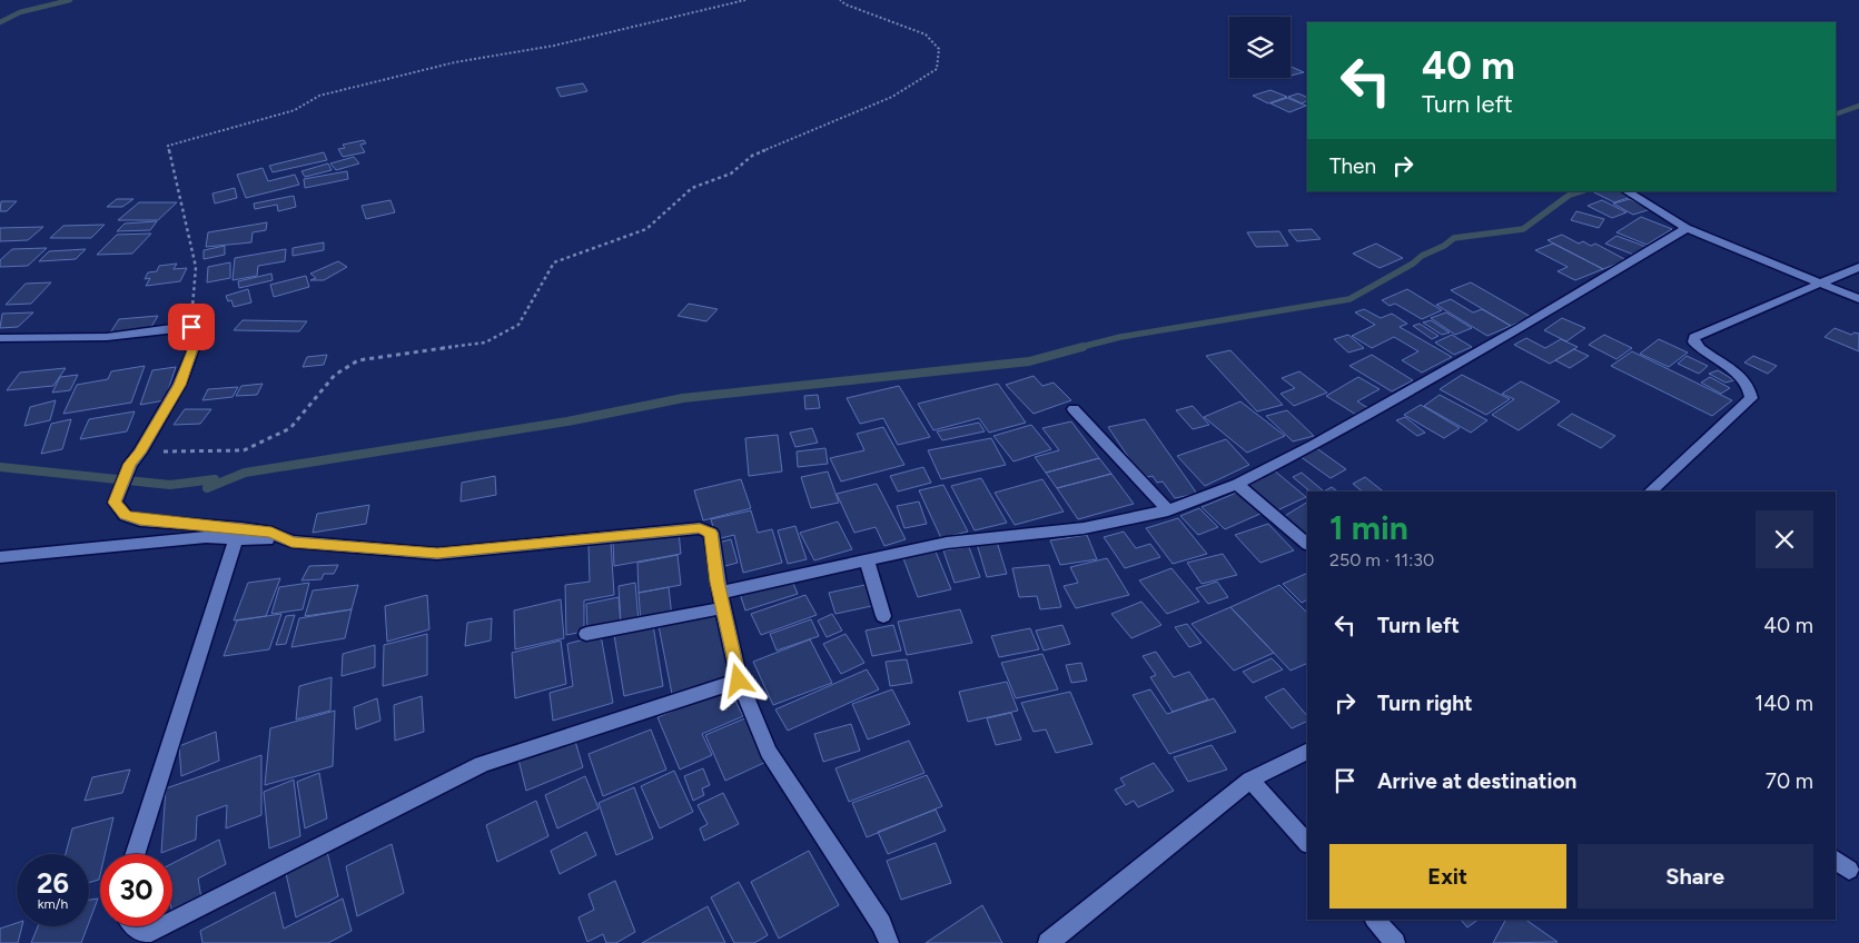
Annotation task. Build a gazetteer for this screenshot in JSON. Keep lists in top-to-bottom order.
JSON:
{
  "page": {
    "turn": ["40 m", "Turn left"],
    "then": "Then",
    "heading": ["1 min", "250 m · 11:30"],
    "list": [
      {
        "name": "Turn left",
        "value": "40 m"
      },
      {
        "name": "Turn right",
        "value": "140 m"
      },
      {
        "name": "Arrive at destination",
        "value": "70 m"
      }
    ],
    "buttons": ["Exit", "Share"],
    "speed": "26 km/h",
    "limit": "30"
  }
}
